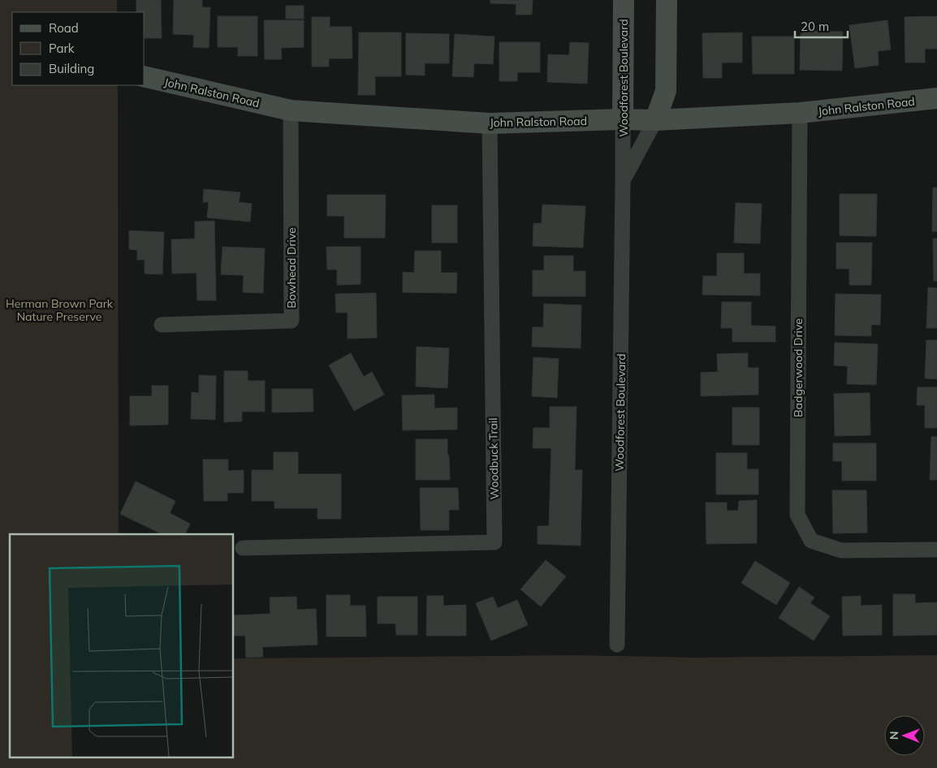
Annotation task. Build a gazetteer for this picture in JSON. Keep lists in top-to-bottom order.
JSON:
{
  "streets": {
    "street": [
      "Woodforest Boulevard",
      "John Ralston Road",
      "Bowhead Drive",
      "Badgerwood Drive",
      "Woodbuck Trail"
    ]
  },
  "crossings": [
    ["Woodforest Boulevard", "John Ralston Road"],
    ["John Ralston Road", "Bowhead Drive"],
    ["John Ralston Road", "Badgerwood Drive"],
    ["John Ralston Road", "Woodbuck Trail"]
  ],
  "parks": ["Herman Brown Park Nature Preserve"],
  "legend": ["Road", "Park", "Building"],
  "scale_bar": "20 m",
  "north": "left"
}
